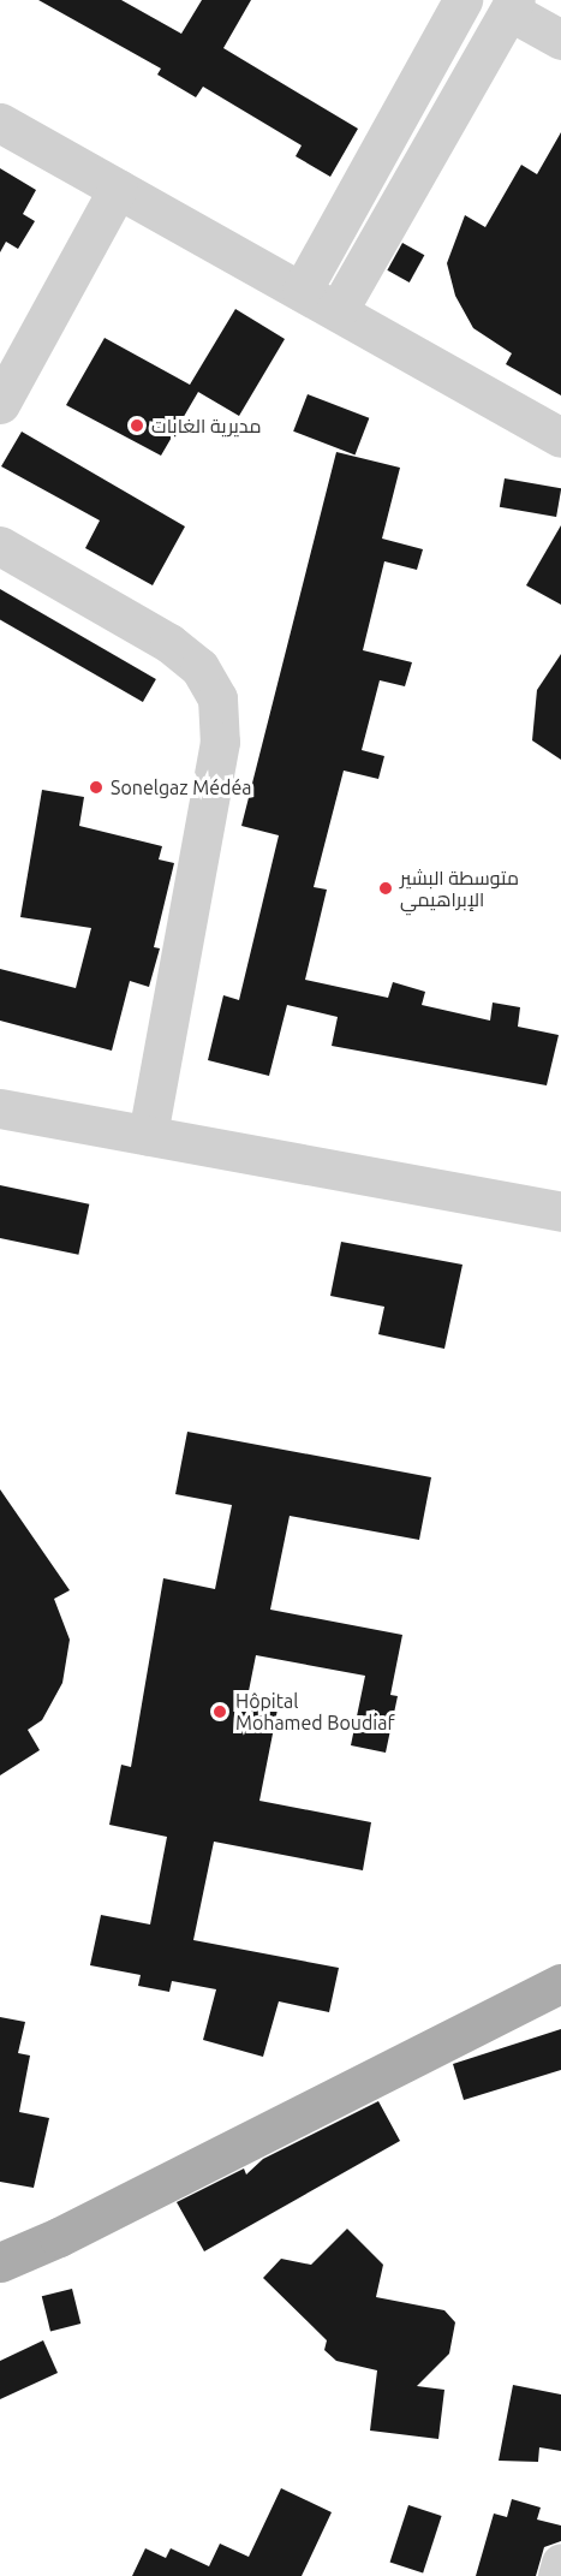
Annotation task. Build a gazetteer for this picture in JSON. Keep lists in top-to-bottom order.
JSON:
{
  "places": [
    "مديرية الغابات",
    "Sonelgaz Médéa",
    "متوسطة البشير الإبراهيمي",
    "Hôpital Mohamed Boudiaf"
  ]
}
